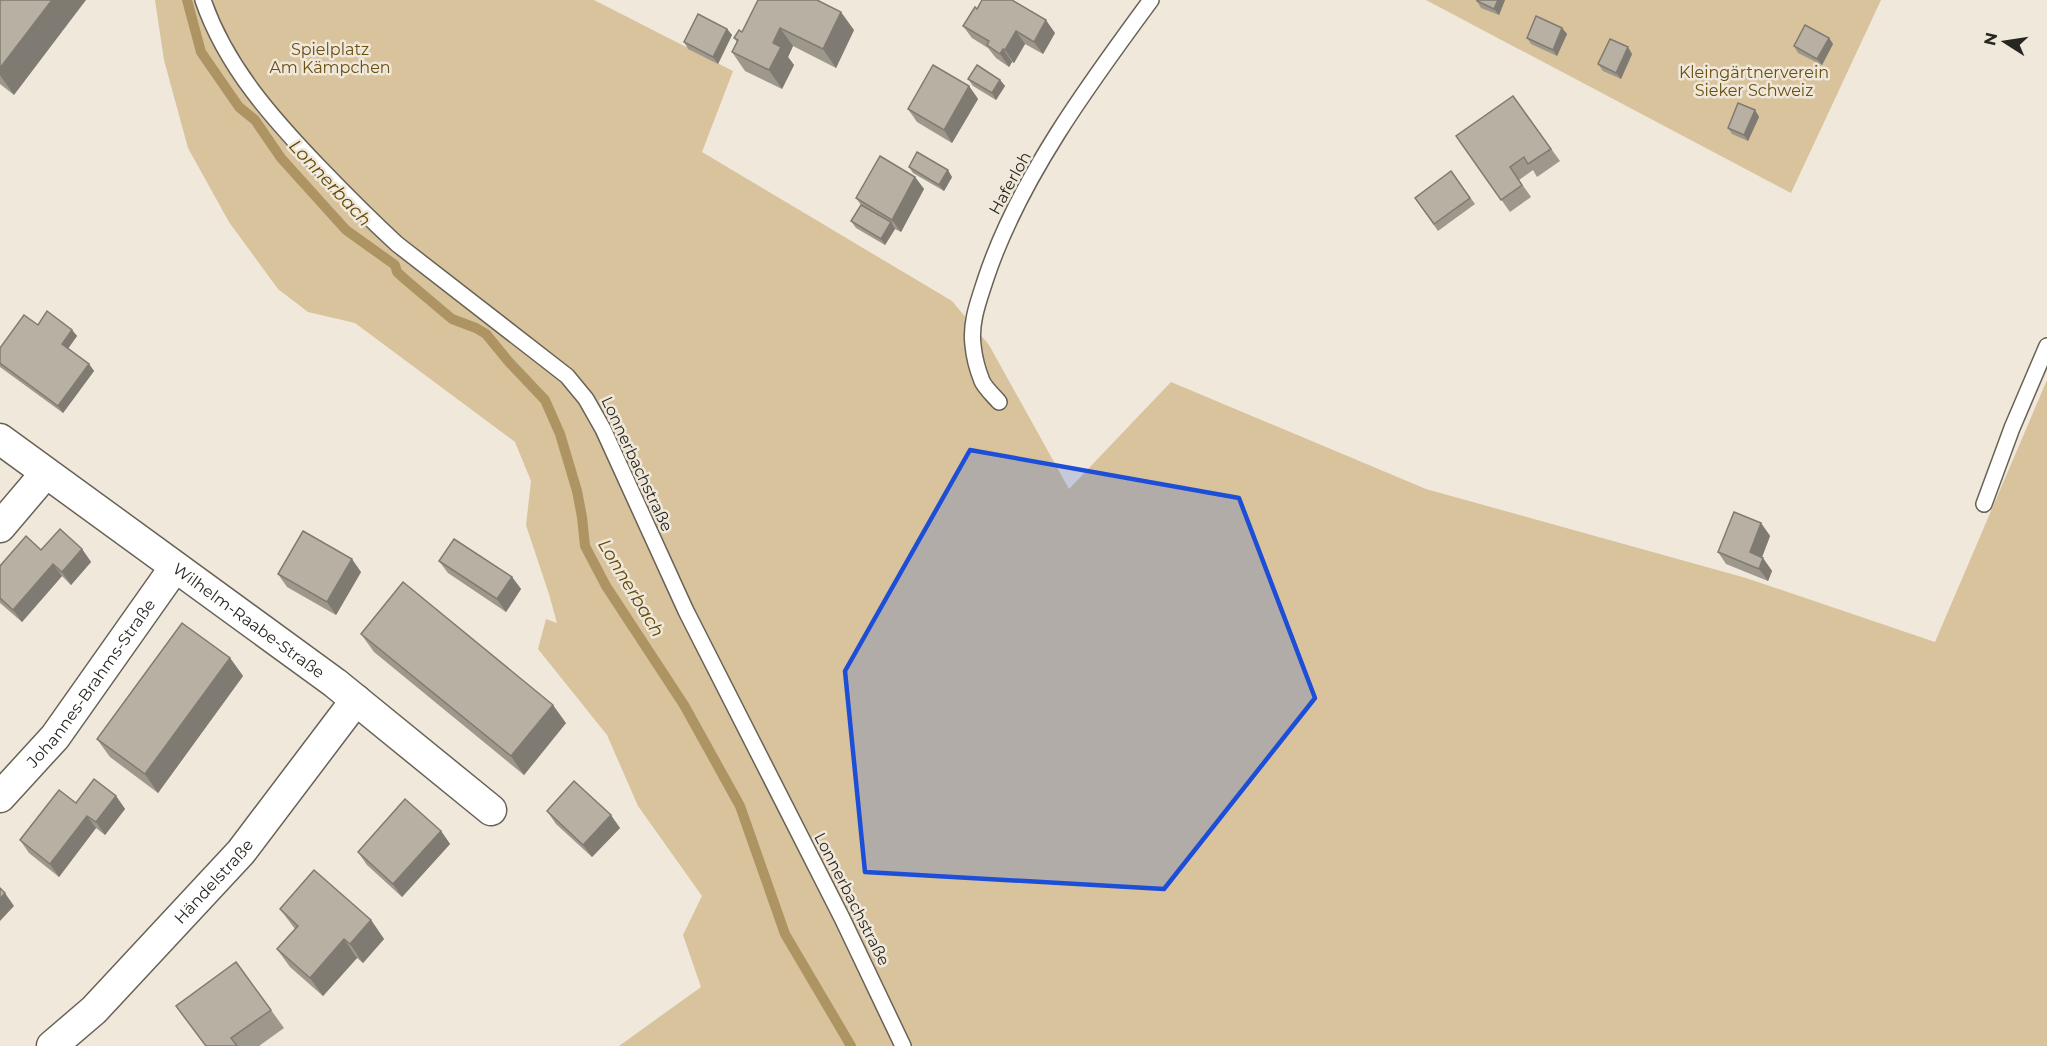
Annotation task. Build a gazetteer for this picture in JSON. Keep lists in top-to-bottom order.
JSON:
{
  "streets": {
    "street": ["Wilhelm-Raabe-Straße", "Johannes-Brahms-Straße", "Händelstraße"],
    "lane": ["Haferloh", "Lonnerbachstraße"]
  },
  "crossings": [
    ["Wilhelm-Raabe-Straße", "Johannes-Brahms-Straße"],
    ["Wilhelm-Raabe-Straße", "Händelstraße"]
  ],
  "water": ["Lonnerbach"],
  "parks": ["Spielplatz Am Kämpchen", "Kleingärtnerverein Sieker Schweiz"],
  "north": "left"
}
